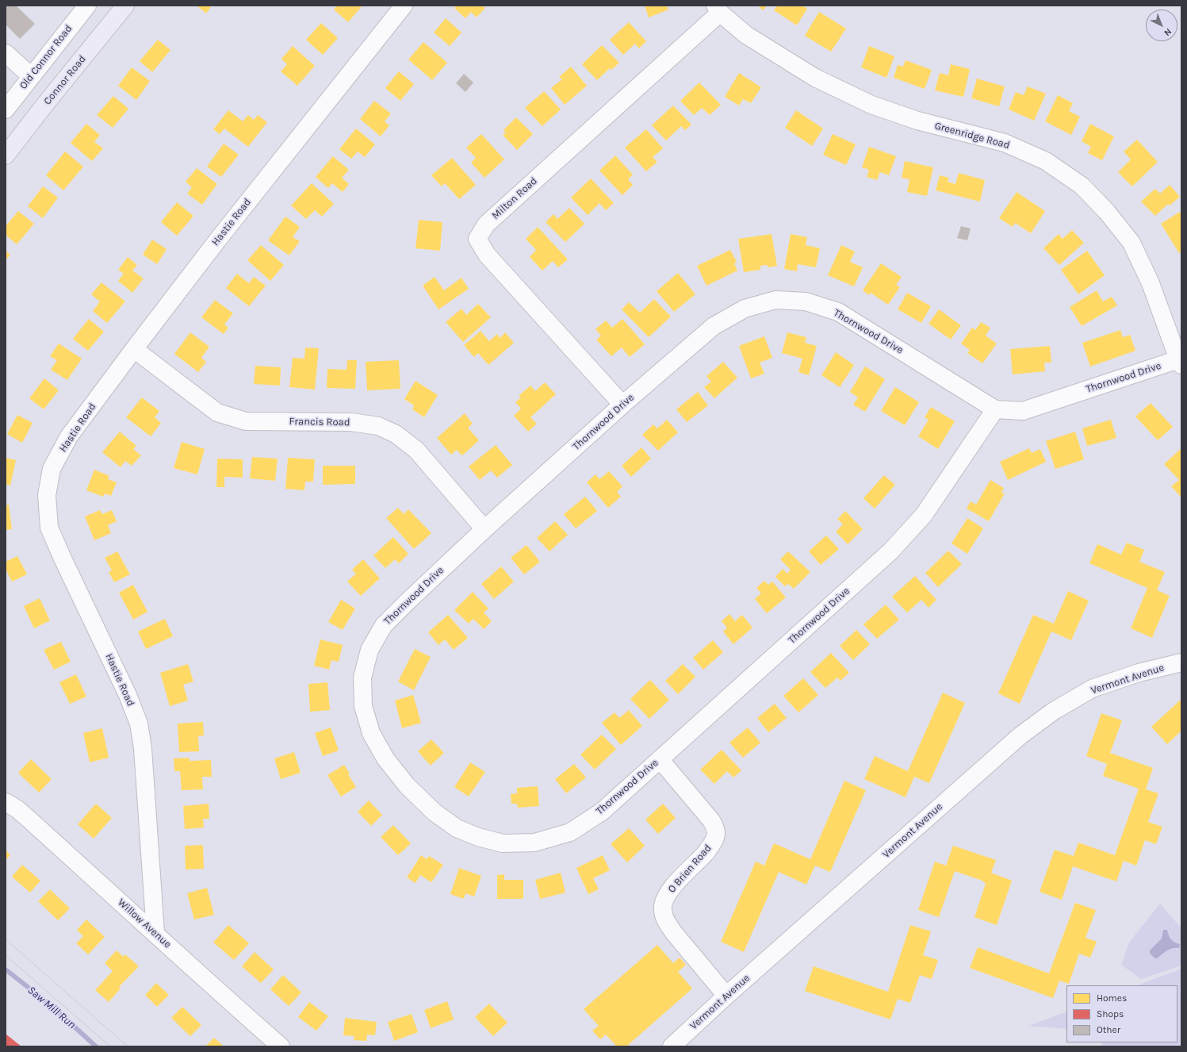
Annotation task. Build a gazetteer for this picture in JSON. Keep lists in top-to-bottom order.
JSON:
{
  "streets": {
    "main road": ["Connor Road"],
    "street": [
      "Old Connor Road",
      "Greenridge Road",
      "Milton Road",
      "Hastie Road",
      "Thornwood Drive",
      "Francis Road",
      "Vermont Avenue",
      "O Brien Road",
      "Willow Avenue"
    ]
  },
  "crossings": [
    ["Greenridge Road", "Milton Road"],
    ["Greenridge Road", "Thornwood Drive"],
    ["Milton Road", "Thornwood Drive"],
    ["Hastie Road", "Francis Road"],
    ["Hastie Road", "Willow Avenue"],
    ["Thornwood Drive", "Francis Road"],
    ["Thornwood Drive", "O Brien Road"],
    ["Vermont Avenue", "O Brien Road"]
  ],
  "water": ["Saw Mill Run"],
  "legend": ["Homes", "Shops", "Other"],
  "north": "bottom right"
}
